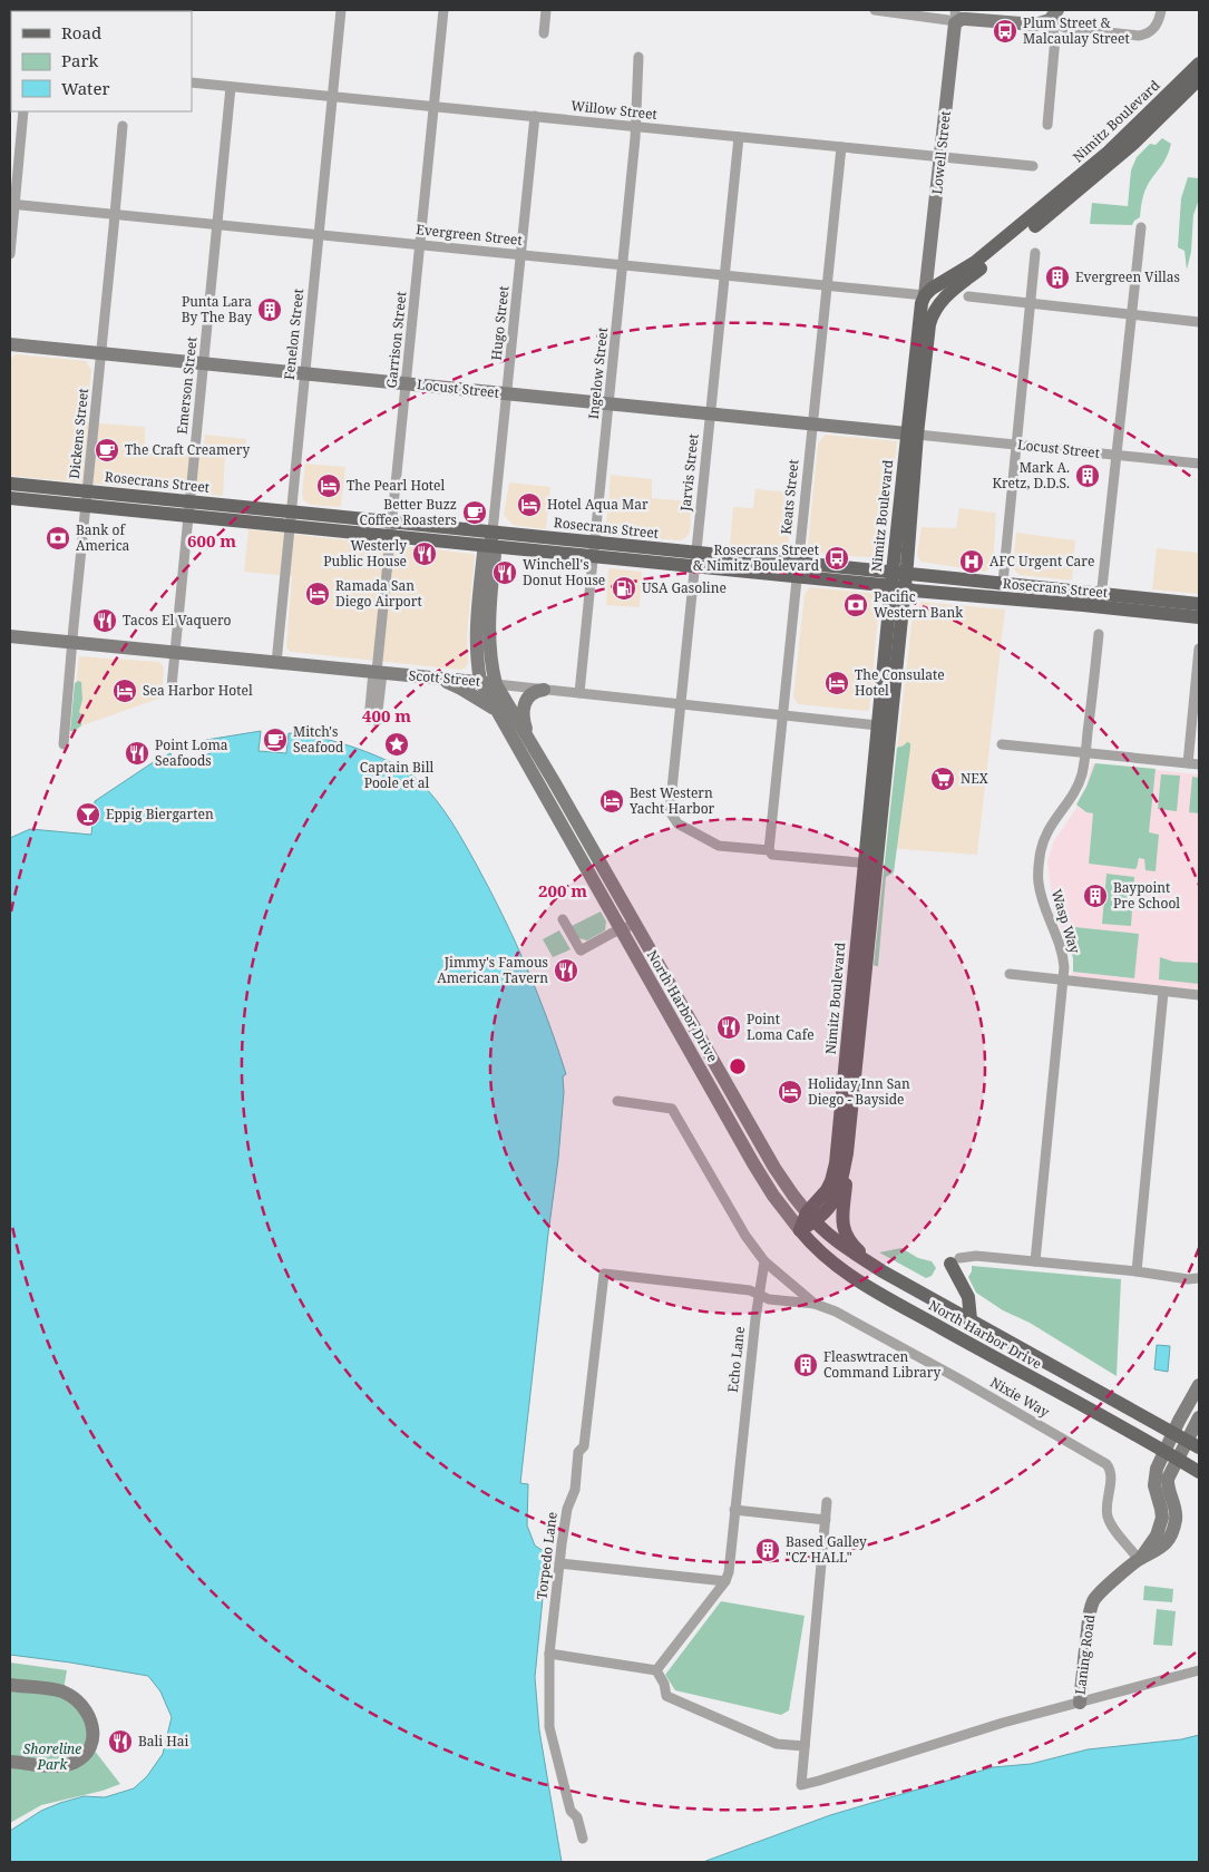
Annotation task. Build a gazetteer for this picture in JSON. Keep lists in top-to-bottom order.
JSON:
{
  "streets": {
    "main road": [
      "Nimitz Boulevard",
      "Lowell Street",
      "Locust Street",
      "Rosecrans Street",
      "Scott Street",
      "North Harbor Drive",
      "Laning Road"
    ],
    "street": [
      "Willow Street",
      "Evergreen Street",
      "Hugo Street",
      "Fenelon Street",
      "Garrison Street",
      "Ingelow Street",
      "Emerson Street",
      "Dickens Street",
      "Jarvis Street",
      "Keats Street",
      "Wasp Way",
      "Echo Lane",
      "Nixie Way",
      "Torpedo Lane"
    ]
  },
  "crossings": [
    ["Willow Street", "Lowell Street"],
    ["Willow Street", "Hugo Street"],
    ["Willow Street", "Fenelon Street"],
    ["Willow Street", "Garrison Street"],
    ["Willow Street", "Ingelow Street"],
    ["Willow Street", "Emerson Street"],
    ["Willow Street", "Jarvis Street"],
    ["Willow Street", "Keats Street"],
    ["Nimitz Boulevard", "Lowell Street"],
    ["Nimitz Boulevard", "Evergreen Street"],
    ["Nimitz Boulevard", "Locust Street"],
    ["Nimitz Boulevard", "Rosecrans Street"],
    ["Nimitz Boulevard", "Scott Street"],
    ["Nimitz Boulevard", "North Harbor Drive"],
    ["Lowell Street", "Evergreen Street"],
    ["Evergreen Street", "Hugo Street"],
    ["Evergreen Street", "Fenelon Street"],
    ["Evergreen Street", "Garrison Street"],
    ["Evergreen Street", "Ingelow Street"],
    ["Evergreen Street", "Emerson Street"],
    ["Evergreen Street", "Dickens Street"],
    ["Evergreen Street", "Jarvis Street"],
    ["Evergreen Street", "Keats Street"],
    ["Hugo Street", "Locust Street"],
    ["Hugo Street", "Rosecrans Street"],
    ["Hugo Street", "North Harbor Drive"],
    ["Fenelon Street", "Locust Street"],
    ["Fenelon Street", "Rosecrans Street"],
    ["Fenelon Street", "Scott Street"],
    ["Garrison Street", "Locust Street"],
    ["Garrison Street", "Rosecrans Street"],
    ["Garrison Street", "Scott Street"],
    ["Ingelow Street", "Locust Street"],
    ["Ingelow Street", "Rosecrans Street"],
    ["Ingelow Street", "Scott Street"],
    ["Emerson Street", "Locust Street"],
    ["Emerson Street", "Rosecrans Street"],
    ["Emerson Street", "Scott Street"],
    ["Locust Street", "Dickens Street"],
    ["Locust Street", "Jarvis Street"],
    ["Locust Street", "Keats Street"],
    ["Dickens Street", "Rosecrans Street"],
    ["Dickens Street", "Scott Street"],
    ["Jarvis Street", "Rosecrans Street"],
    ["Jarvis Street", "Keats Street"],
    ["Jarvis Street", "Scott Street"],
    ["Rosecrans Street", "Keats Street"],
    ["Rosecrans Street", "North Harbor Drive"],
    ["Keats Street", "Scott Street"],
    ["Scott Street", "North Harbor Drive"],
    ["North Harbor Drive", "Laning Road"],
    ["Echo Lane", "Torpedo Lane"],
    ["Nixie Way", "Laning Road"]
  ],
  "parks": ["Shoreline Park"],
  "places": {
    "bus stop": ["Plum Street & Malcaulay Street", "Rosecrans Street & Nimitz Boulevard"],
    "building": [
      "Evergreen Villas",
      "Punta Lara By The Bay",
      "Mark A. Kretz, D.D.S.",
      "Baypoint Pre School",
      "Fleaswtracen Command Library",
      "Based Galley \"CZ HALL\""
    ],
    "cafe": ["The Craft Creamery", "Better Buzz Coffee Roasters", "Mitch's Seafood"],
    "hotel": [
      "The Pearl Hotel",
      "Hotel Aqua Mar",
      "Ramada San Diego Airport",
      "The Consulate Hotel",
      "Sea Harbor Hotel",
      "Best Western Yacht Harbor",
      "Holiday Inn San Diego - Bayside"
    ],
    "bank": ["Bank of America", "Pacific Western Bank"],
    "restaurant": [
      "Westerly Public House",
      "Winchell's Donut House",
      "Tacos El Vaquero",
      "Point Loma Seafoods",
      "Jimmy's Famous American Tavern",
      "Point Loma Cafe",
      "Bali Hai"
    ],
    "hospital": ["AFC Urgent Care"],
    "fuel station": ["USA Gasoline"],
    "place": ["Captain Bill Poole et al"],
    "supermarket": ["NEX"],
    "bar": ["Eppig Biergarten"]
  },
  "legend": ["Road", "Park", "Water"],
  "rings": ["600 m", "400 m", "200 m"]
}
